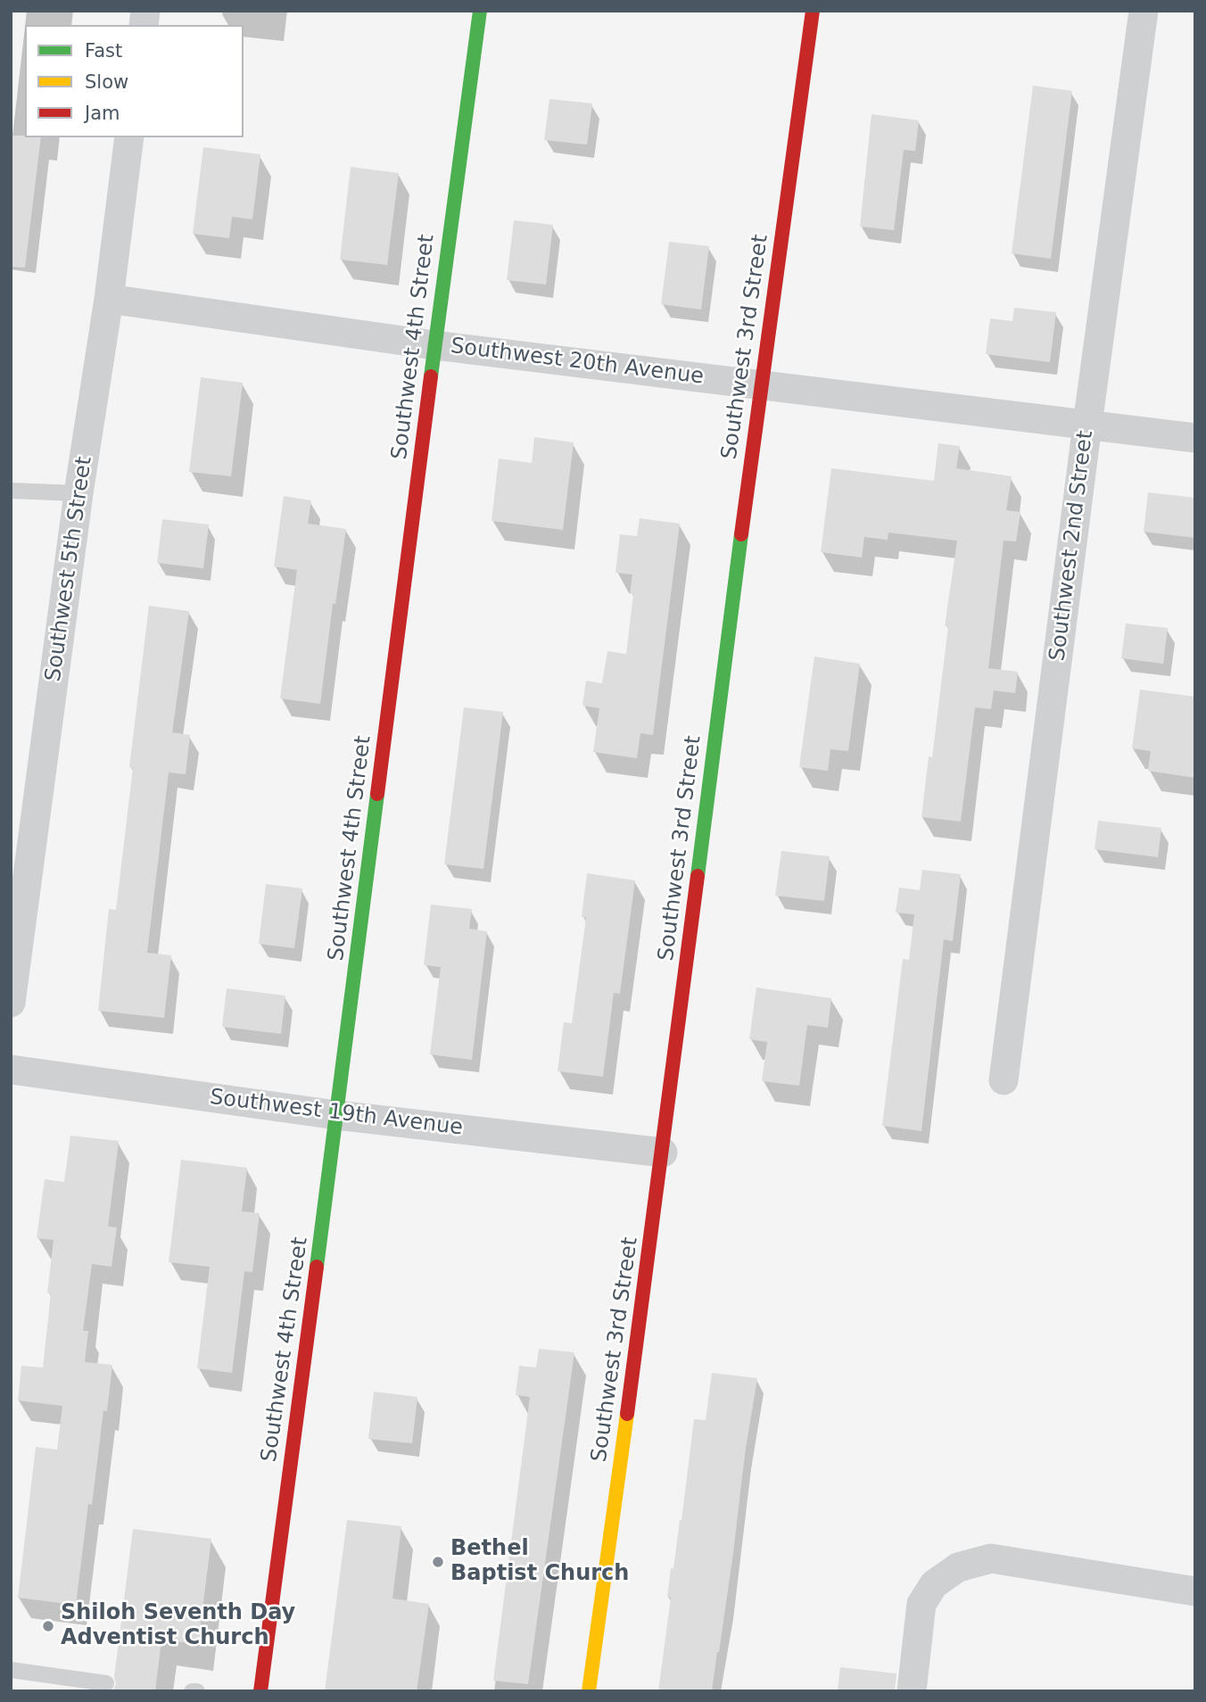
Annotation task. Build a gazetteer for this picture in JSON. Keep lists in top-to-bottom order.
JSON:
{
  "streets": {
    "street": [
      "Southwest 4th Street",
      "Southwest 3rd Street",
      "Southwest 20th Avenue",
      "Southwest 2nd Street",
      "Southwest 5th Street",
      "Southwest 19th Avenue"
    ]
  },
  "crossings": [
    ["Southwest 4th Street", "Southwest 20th Avenue"],
    ["Southwest 4th Street", "Southwest 19th Avenue"],
    ["Southwest 3rd Street", "Southwest 20th Avenue"],
    ["Southwest 3rd Street", "Southwest 19th Avenue"],
    ["Southwest 20th Avenue", "Southwest 2nd Street"],
    ["Southwest 20th Avenue", "Southwest 5th Street"]
  ],
  "places": ["Bethel Baptist Church", "Shiloh Seventh Day Adventist Church"],
  "legend": ["Fast", "Slow", "Jam"]
}
